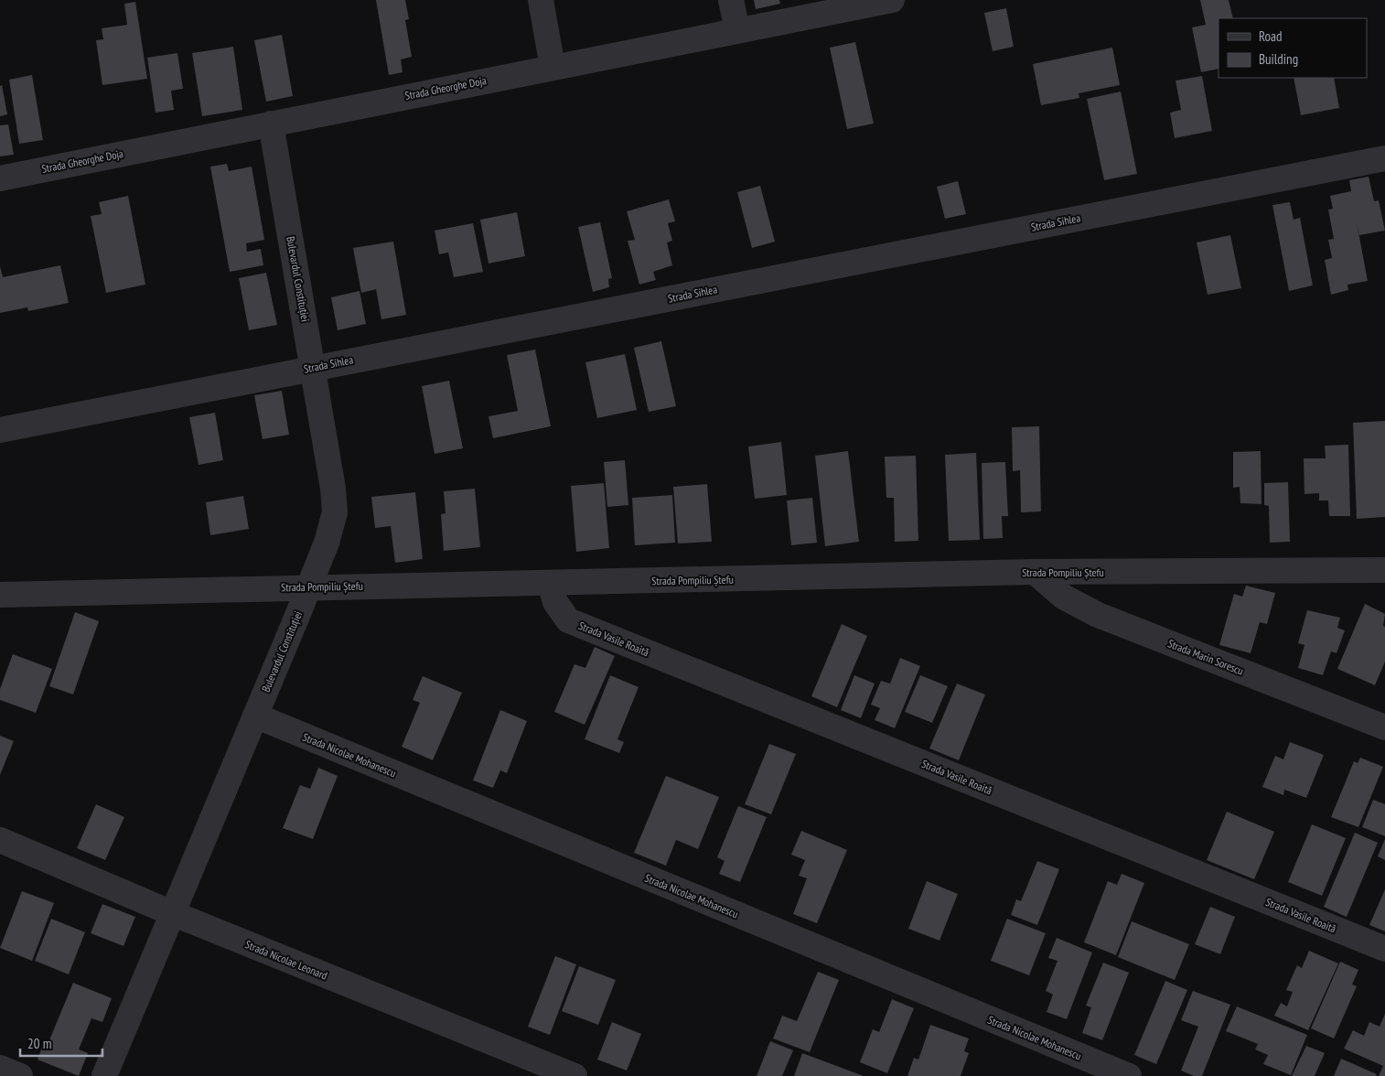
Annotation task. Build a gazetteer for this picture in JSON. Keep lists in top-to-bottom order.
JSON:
{
  "streets": {
    "street": [
      "Strada Gheorghe Doja",
      "Strada Sihlea",
      "Bulevardul Constituției",
      "Strada Pompiliu Ștefu",
      "Strada Vasile Roaită",
      "Strada Marin Sorescu",
      "Strada Nicolae Mohanescu",
      "Strada Nicolae Leonard"
    ]
  },
  "crossings": [
    ["Strada Gheorghe Doja", "Bulevardul Constituției"],
    ["Strada Sihlea", "Bulevardul Constituției"],
    ["Bulevardul Constituției", "Strada Pompiliu Ștefu"],
    ["Bulevardul Constituției", "Strada Nicolae Mohanescu"],
    ["Bulevardul Constituției", "Strada Nicolae Leonard"],
    ["Strada Pompiliu Ștefu", "Strada Vasile Roaită"],
    ["Strada Pompiliu Ștefu", "Strada Marin Sorescu"]
  ],
  "legend": ["Road", "Building"],
  "scale_bar": "20 m"
}
